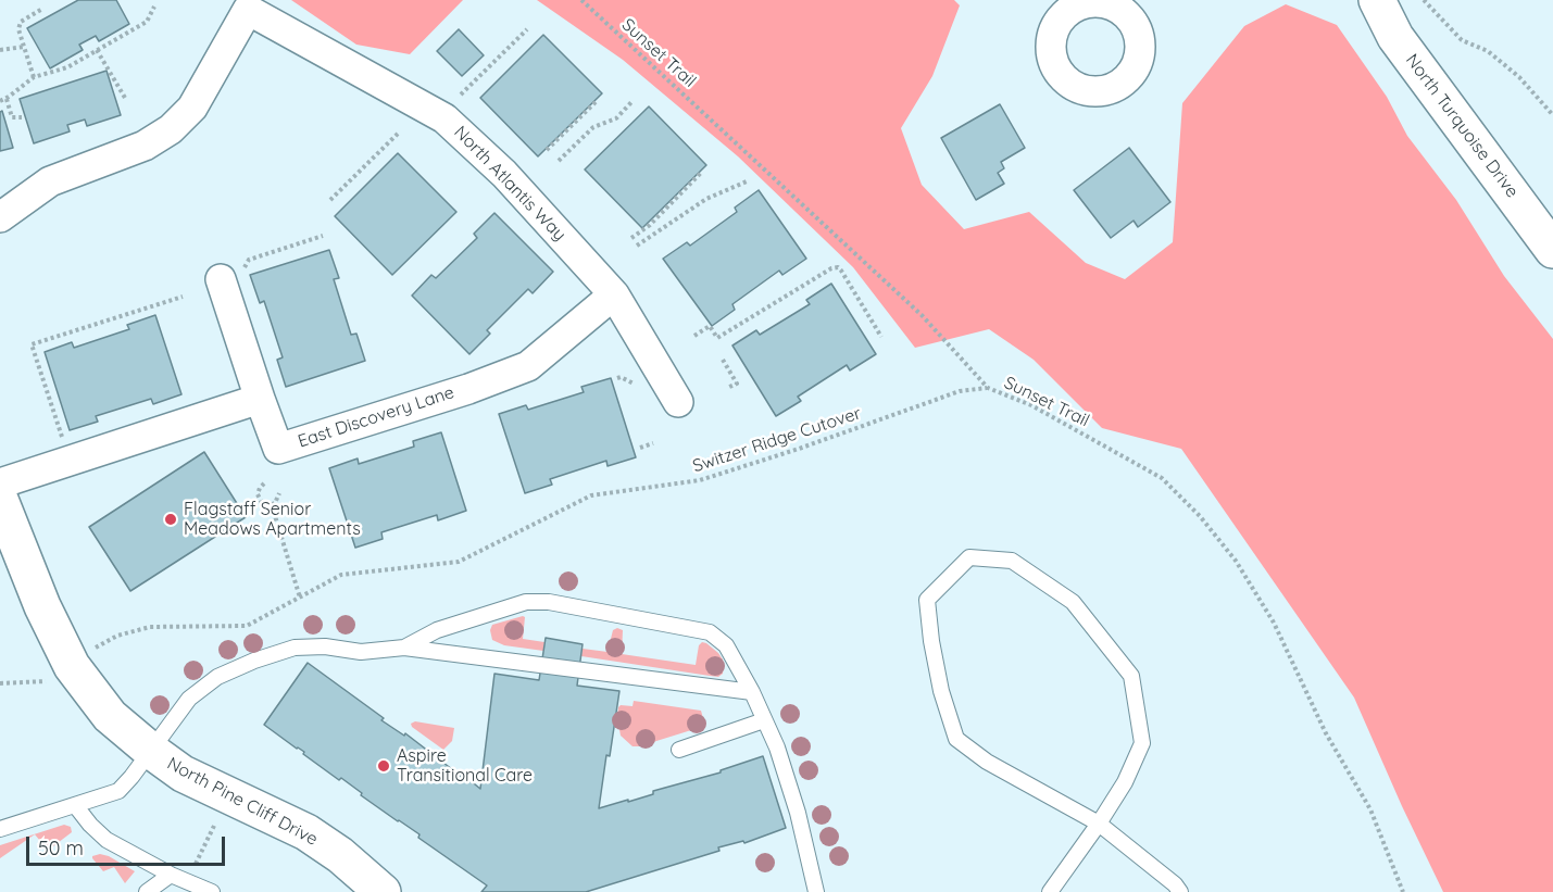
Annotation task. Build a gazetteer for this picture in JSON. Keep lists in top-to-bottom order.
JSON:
{
  "streets": {
    "street": [
      "North Turquoise Drive",
      "North Atlantis Way",
      "East Discovery Lane",
      "North Pine Cliff Drive"
    ],
    "path": ["Sunset Trail", "Switzer Ridge Cutover"]
  },
  "crossings": [
    ["Sunset Trail", "Switzer Ridge Cutover"],
    ["North Atlantis Way", "East Discovery Lane"]
  ],
  "places": ["Flagstaff Senior Meadows Apartments", "Aspire Transitional Care"],
  "scale_bar": "50 m"
}
